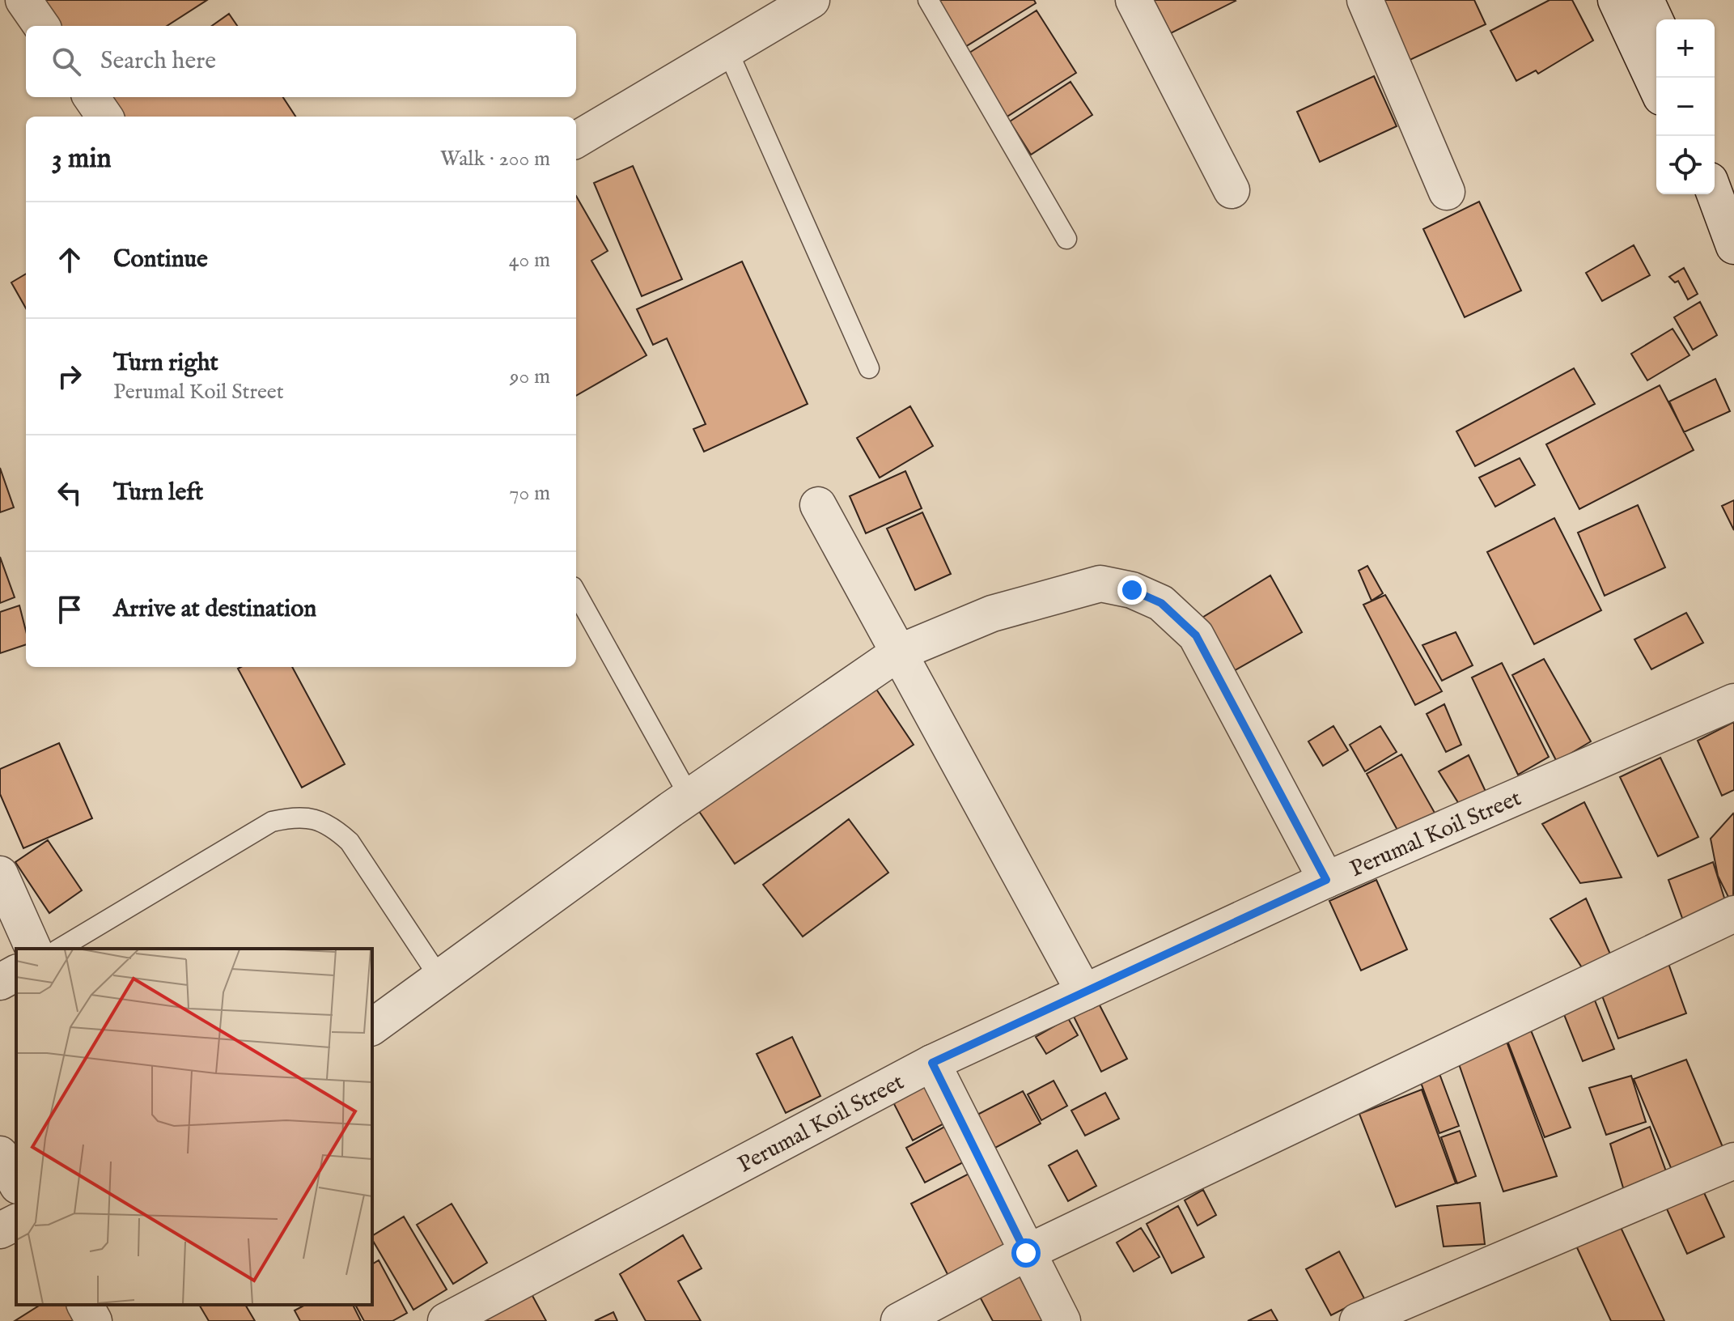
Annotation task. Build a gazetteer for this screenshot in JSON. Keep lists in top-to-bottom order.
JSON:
{
  "streets": {
    "street": ["Perumal Koil Street"]
  },
  "page": {
    "map_buttons": ["+", "−"],
    "search": "Search here",
    "heading": ["3 min", "Walk · 200 m"],
    "list": [
      ["Continue", "40 m"],
      ["Turn right", "Perumal Koil Street", "90 m"],
      ["Turn left", "70 m"],
      "Arrive at destination"
    ]
  }
}
